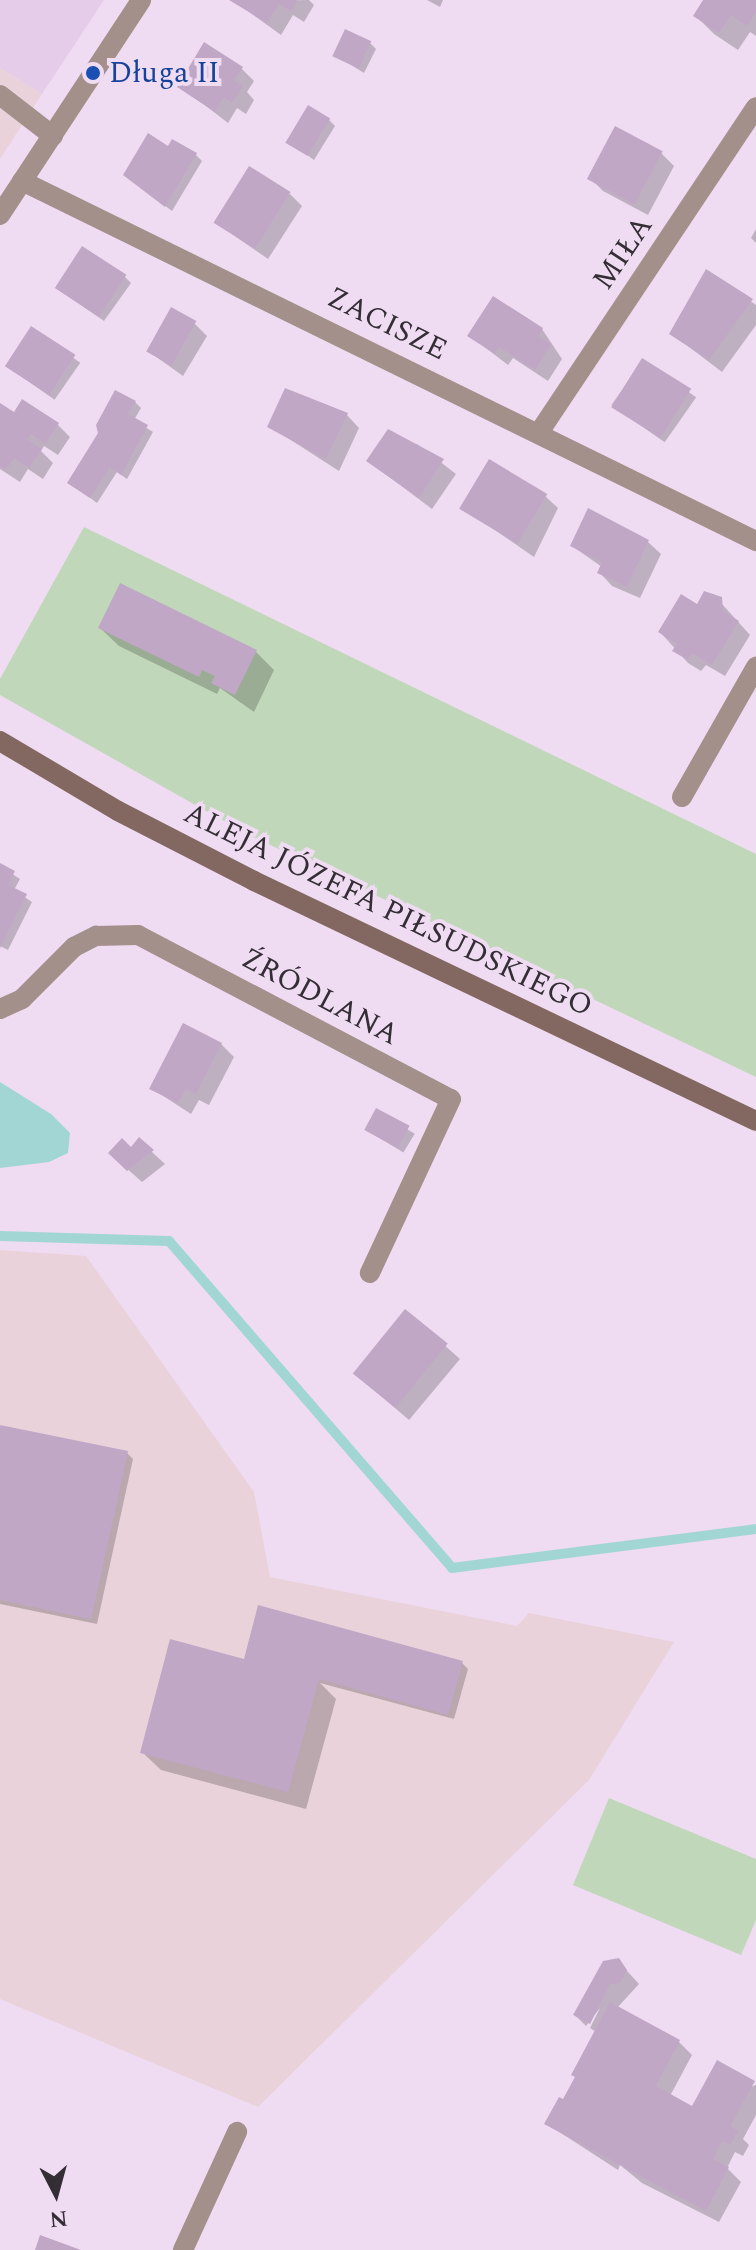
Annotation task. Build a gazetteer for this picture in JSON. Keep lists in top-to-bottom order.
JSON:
{
  "streets": {
    "main road": ["ALEJA JÓZEFA PIŁSUDSKIEGO"],
    "street": ["MIŁA", "ZACISZE", "ŹRÓDLANA"]
  },
  "crossings": [
    ["MIŁA", "ZACISZE"]
  ],
  "places": ["Długa II"],
  "north": "bottom"
}
